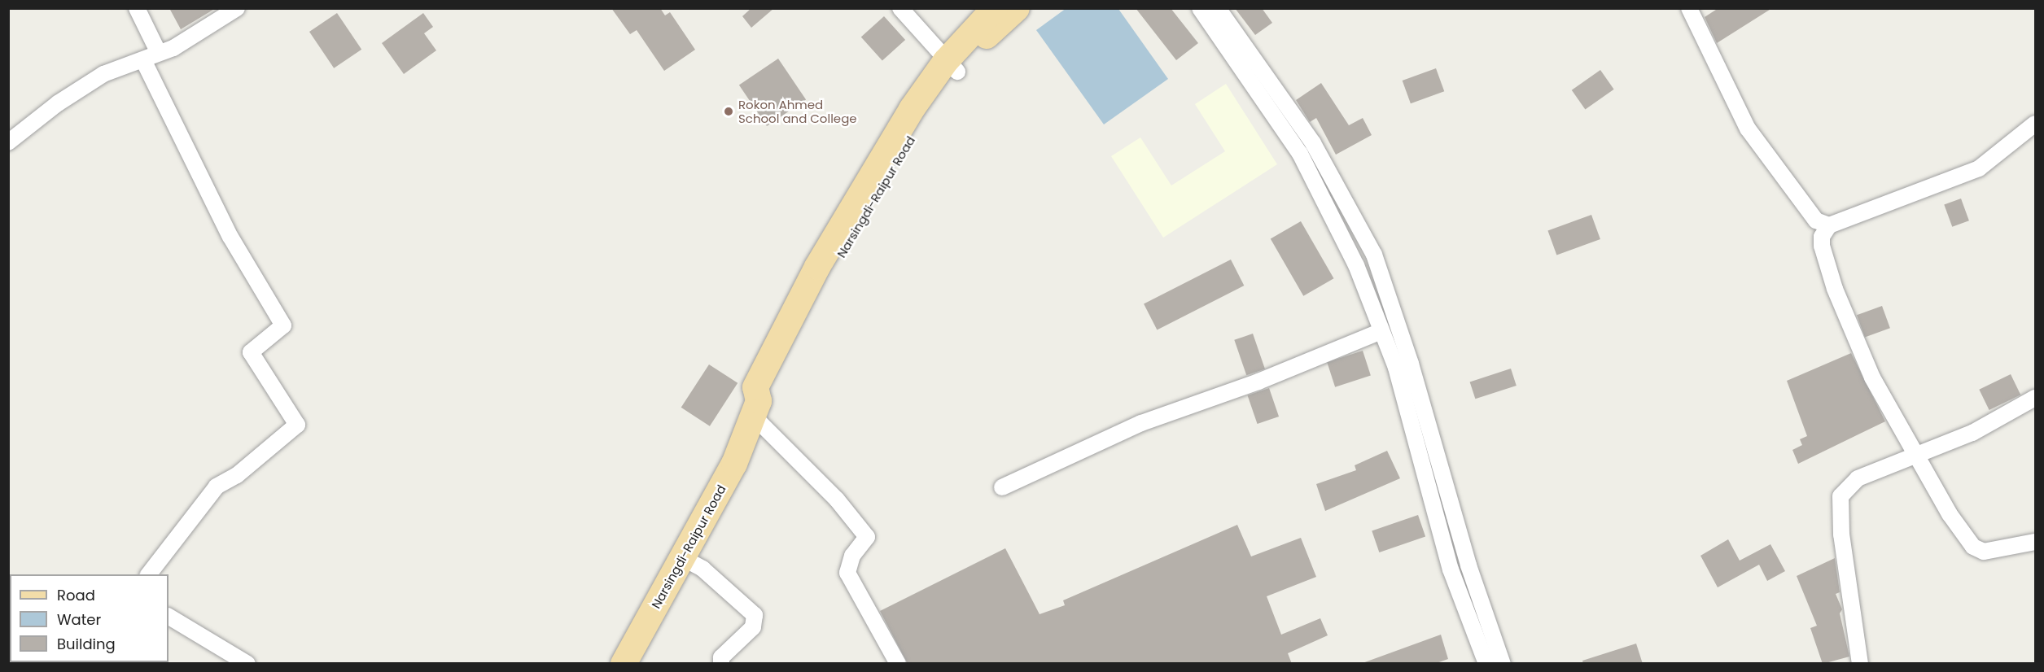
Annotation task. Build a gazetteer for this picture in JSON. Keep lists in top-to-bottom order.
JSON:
{
  "streets": {
    "main road": ["Narsingdi-Raipur Road"]
  },
  "places": ["Rokon Ahmed School and College"],
  "legend": ["Road", "Water", "Building"]
}
